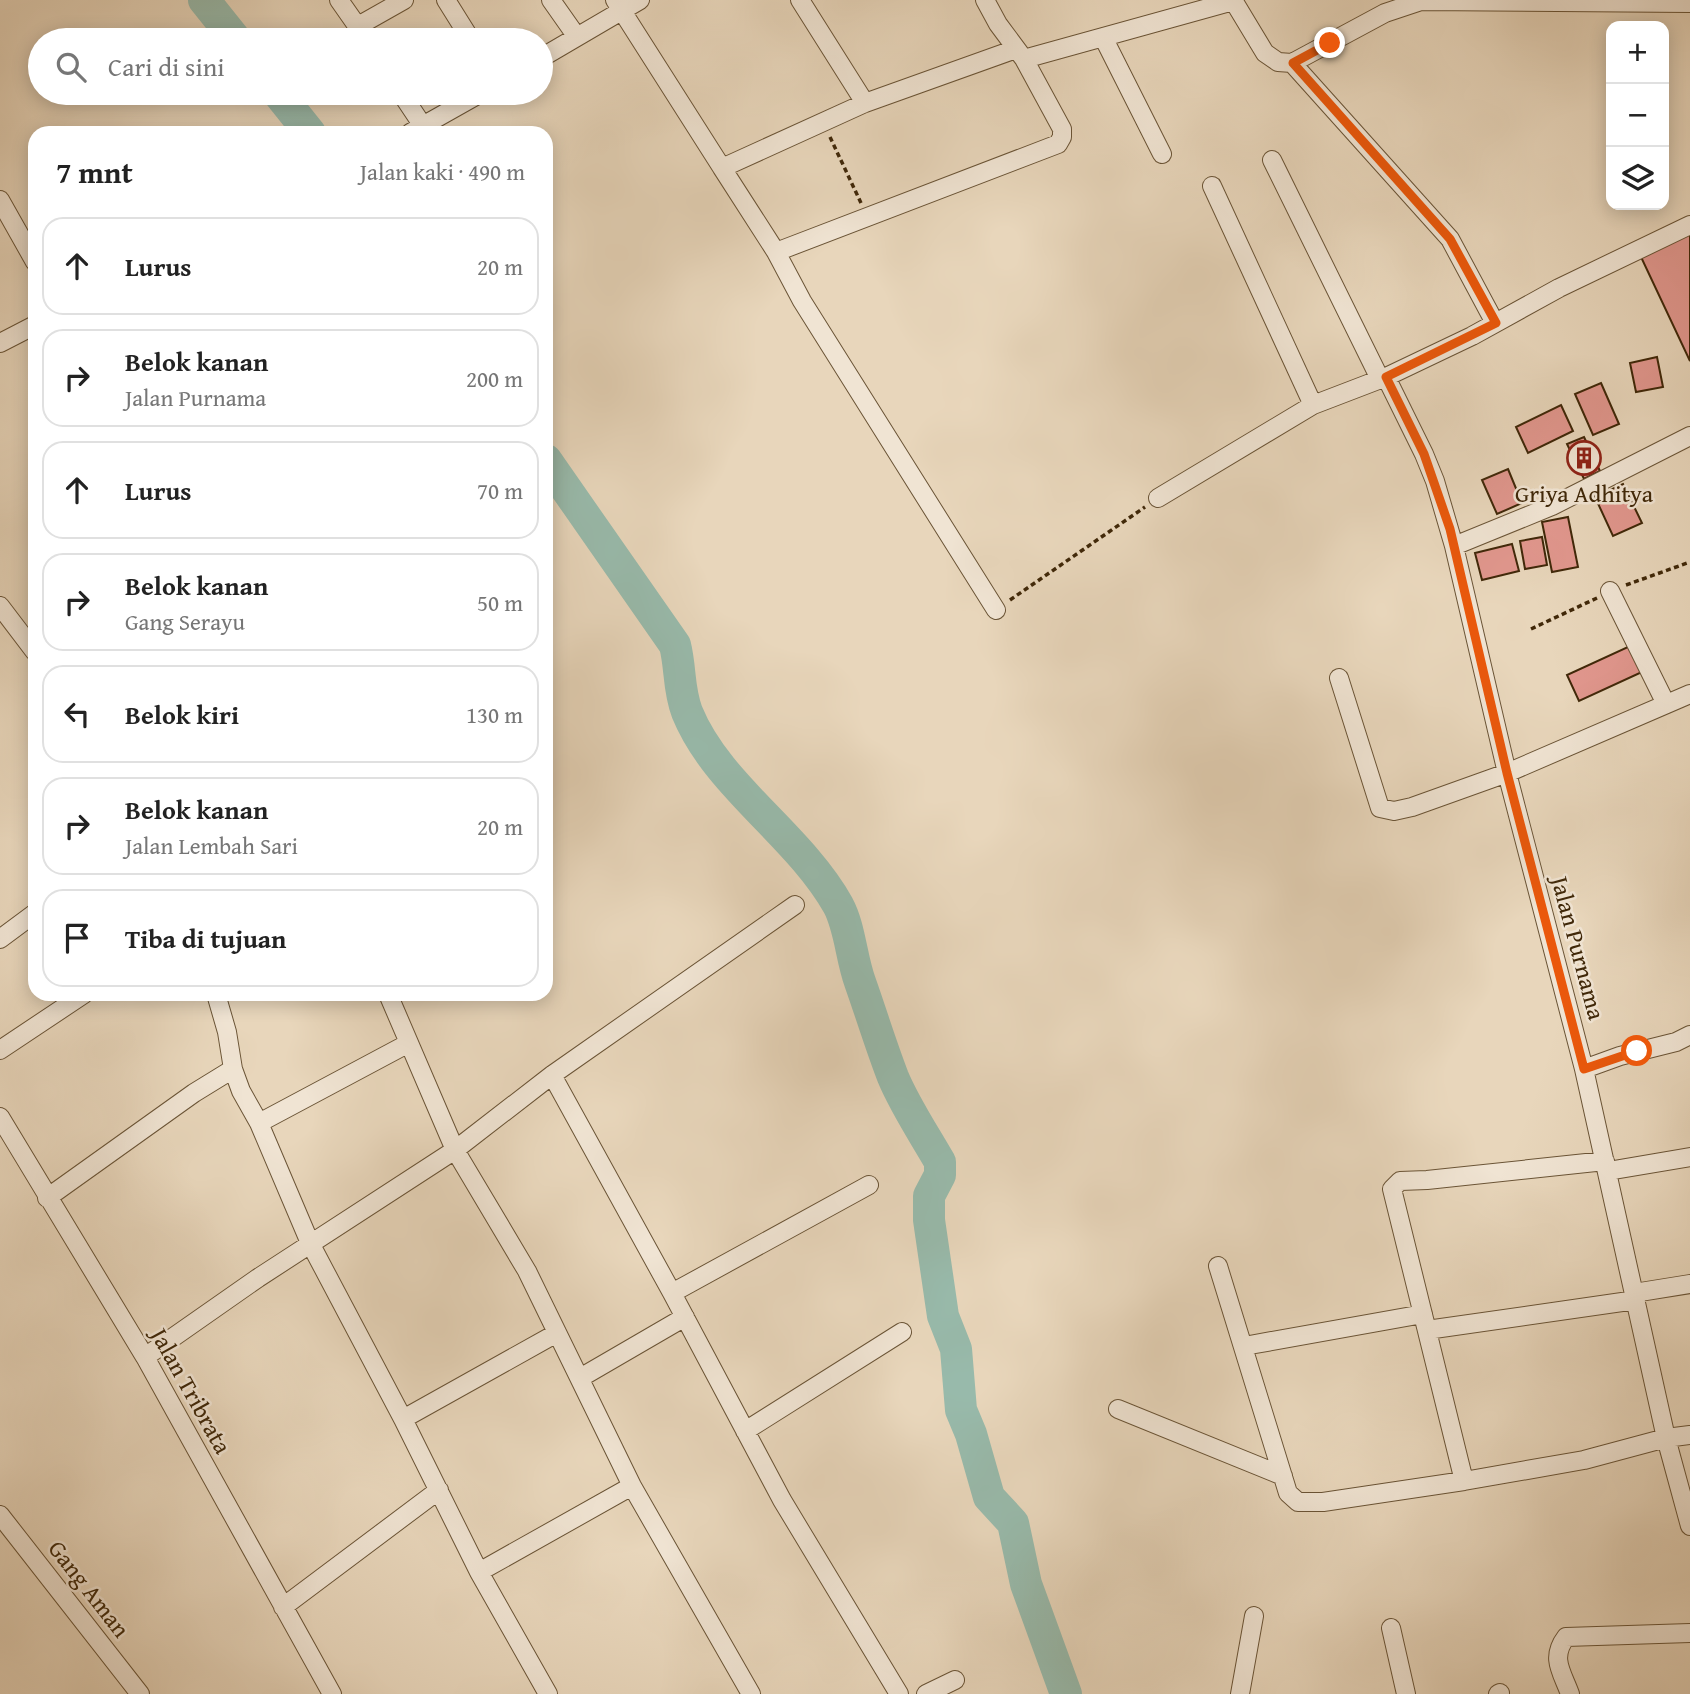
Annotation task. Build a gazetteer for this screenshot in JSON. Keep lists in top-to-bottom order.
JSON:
{
  "streets": {
    "street": ["Jalan Purnama", "Jalan Tribrata", "Gang Aman"]
  },
  "places": {
    "building": ["Griya Adhitya"]
  },
  "page": {
    "map_buttons": ["+", "−"],
    "search": "Cari di sini",
    "heading": ["7 mnt", "Jalan kaki · 490 m"],
    "list": [
      ["Lurus", "20 m"],
      ["Belok kanan", "Jalan Purnama", "200 m"],
      ["Lurus", "70 m"],
      ["Belok kanan", "Gang Serayu", "50 m"],
      ["Belok kiri", "130 m"],
      ["Belok kanan", "Jalan Lembah Sari", "20 m"],
      "Tiba di tujuan"
    ]
  }
}
